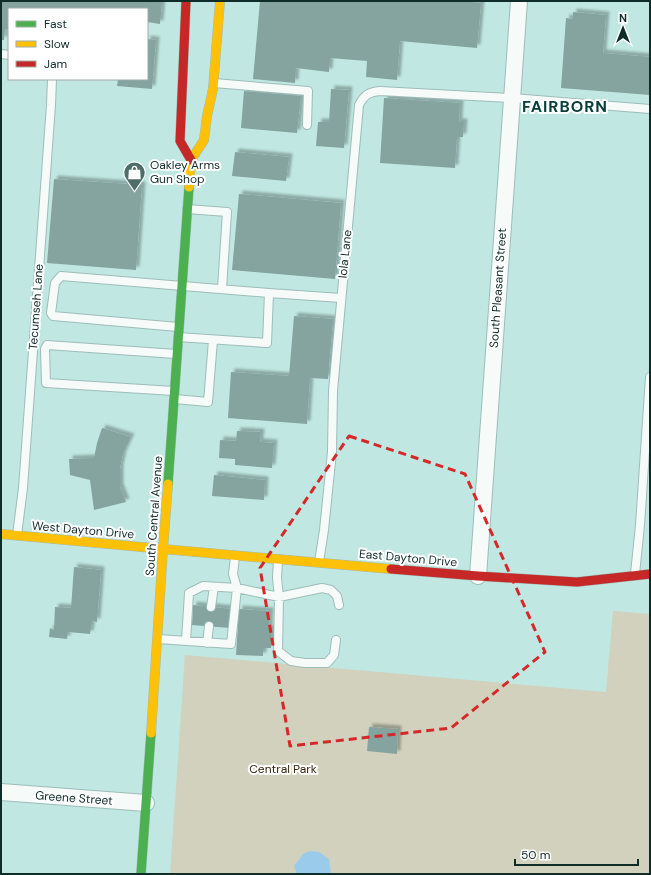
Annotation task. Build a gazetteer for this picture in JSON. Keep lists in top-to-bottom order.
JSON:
{
  "streets": {
    "street": [
      "South Pleasant Street",
      "South Central Avenue",
      "West Dayton Drive",
      "East Dayton Drive",
      "Greene Street"
    ],
    "lane": ["Iola Lane", "Tecumseh Lane"]
  },
  "crossings": [
    ["Iola Lane", "South Pleasant Street"],
    ["Iola Lane", "East Dayton Drive"],
    ["South Pleasant Street", "East Dayton Drive"],
    ["Tecumseh Lane", "West Dayton Drive"],
    ["South Central Avenue", "West Dayton Drive"],
    ["South Central Avenue", "East Dayton Drive"],
    ["South Central Avenue", "Greene Street"],
    ["West Dayton Drive", "East Dayton Drive"]
  ],
  "districts": ["FAIRBORN"],
  "parks": ["Central Park"],
  "places": {
    "shop": ["Oakley Arms Gun Shop"]
  },
  "legend": ["Fast", "Slow", "Jam"],
  "scale_bar": "50 m",
  "north": "top"
}
